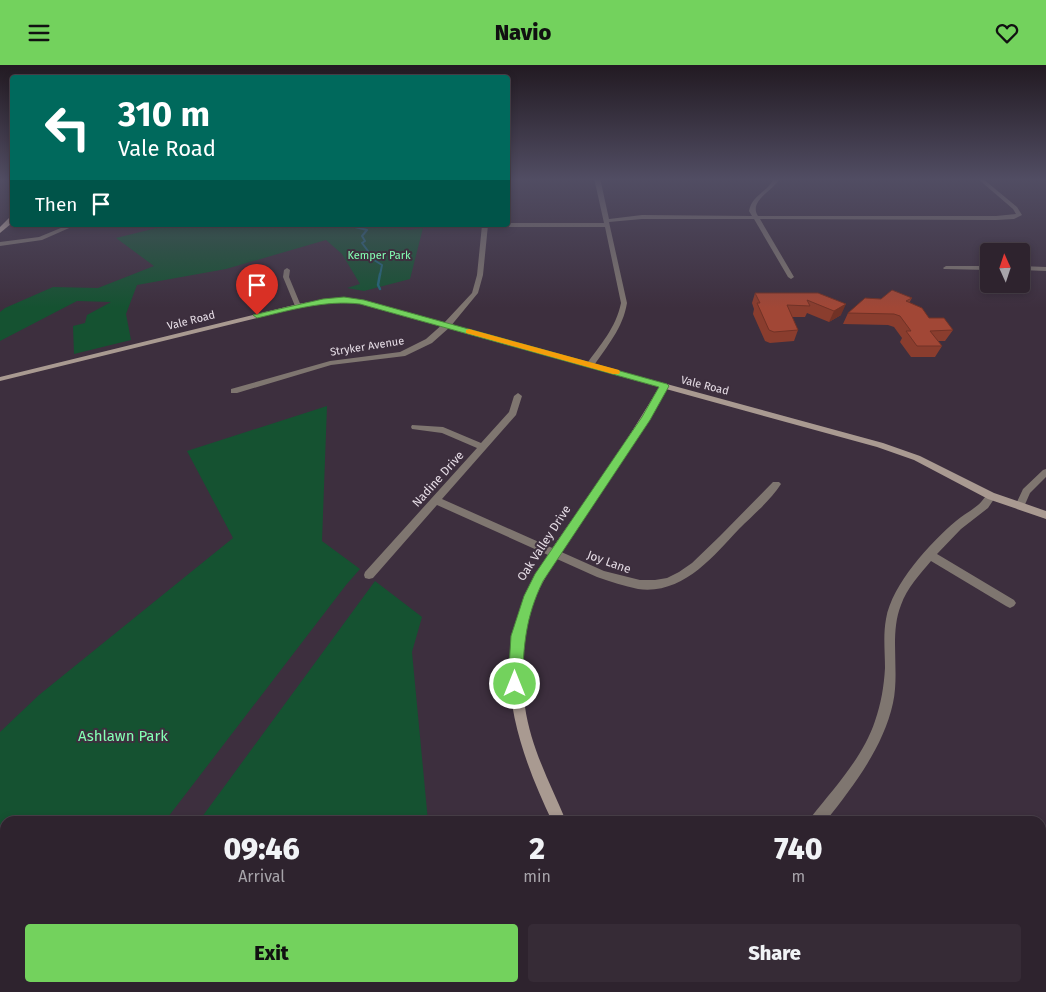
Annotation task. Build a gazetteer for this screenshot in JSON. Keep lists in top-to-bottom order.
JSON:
{
  "streets": {
    "main road": ["Vale Road", "Oak Valley Drive"],
    "street": ["Stryker Avenue", "Nadine Drive", "Joy Lane"]
  },
  "crossings": [
    ["Vale Road", "Stryker Avenue"],
    ["Vale Road", "Oak Valley Drive"],
    ["Nadine Drive", "Joy Lane"],
    ["Oak Valley Drive", "Joy Lane"]
  ],
  "parks": ["Kemper Park", "Ashlawn Park"],
  "north": "top",
  "page": {
    "header": "Navio",
    "turn": ["310 m", "Vale Road"],
    "then": "Then",
    "eta": [
      "09:46",
      "Arrival",
      "2",
      "min",
      "740",
      "m"
    ],
    "buttons": ["Exit", "Share"]
  }
}
